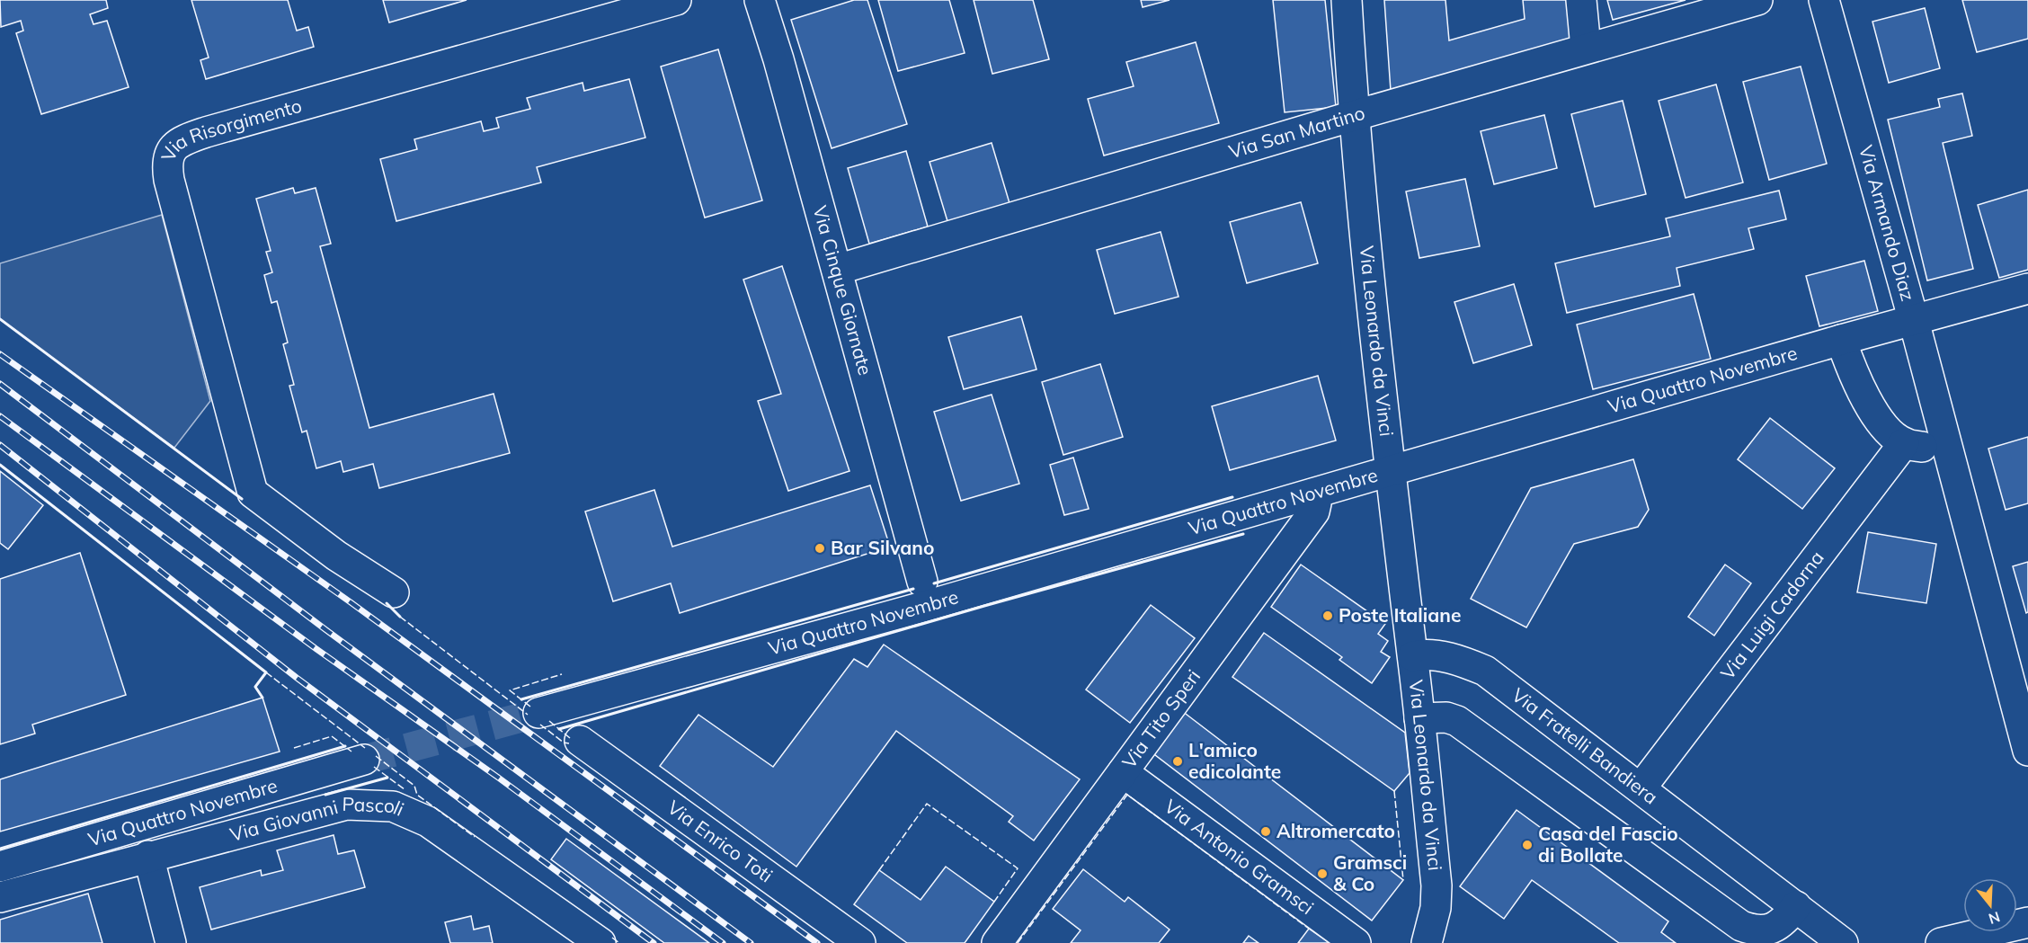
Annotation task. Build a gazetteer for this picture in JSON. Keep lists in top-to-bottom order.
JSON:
{
  "streets": {
    "street": [
      "Via San Martino",
      "Via Risorgimento",
      "Via Armando Diaz",
      "Via Cinque Giornate",
      "Via Leonardo da Vinci",
      "Via Quattro Novembre",
      "Via Luigi Cadorna",
      "Via Tito Speri",
      "Via Fratelli Bandiera",
      "Via Giovanni Pascoli",
      "Via Enrico Toti",
      "Via Antonio Gramsci"
    ]
  },
  "crossings": [
    ["Via San Martino", "Via Cinque Giornate"],
    ["Via San Martino", "Via Leonardo da Vinci"],
    ["Via Armando Diaz", "Via Quattro Novembre"],
    ["Via Leonardo da Vinci", "Via Quattro Novembre"],
    ["Via Leonardo da Vinci", "Via Fratelli Bandiera"],
    ["Via Quattro Novembre", "Via Tito Speri"],
    ["Via Luigi Cadorna", "Via Fratelli Bandiera"],
    ["Via Tito Speri", "Via Antonio Gramsci"]
  ],
  "places": [
    "Bar Silvano",
    "Poste Italiane",
    "L'amico edicolante",
    "Altromercato",
    "Casa del Fascio di Bollate",
    "Gramsci & Co"
  ],
  "north": "bottom"
}
